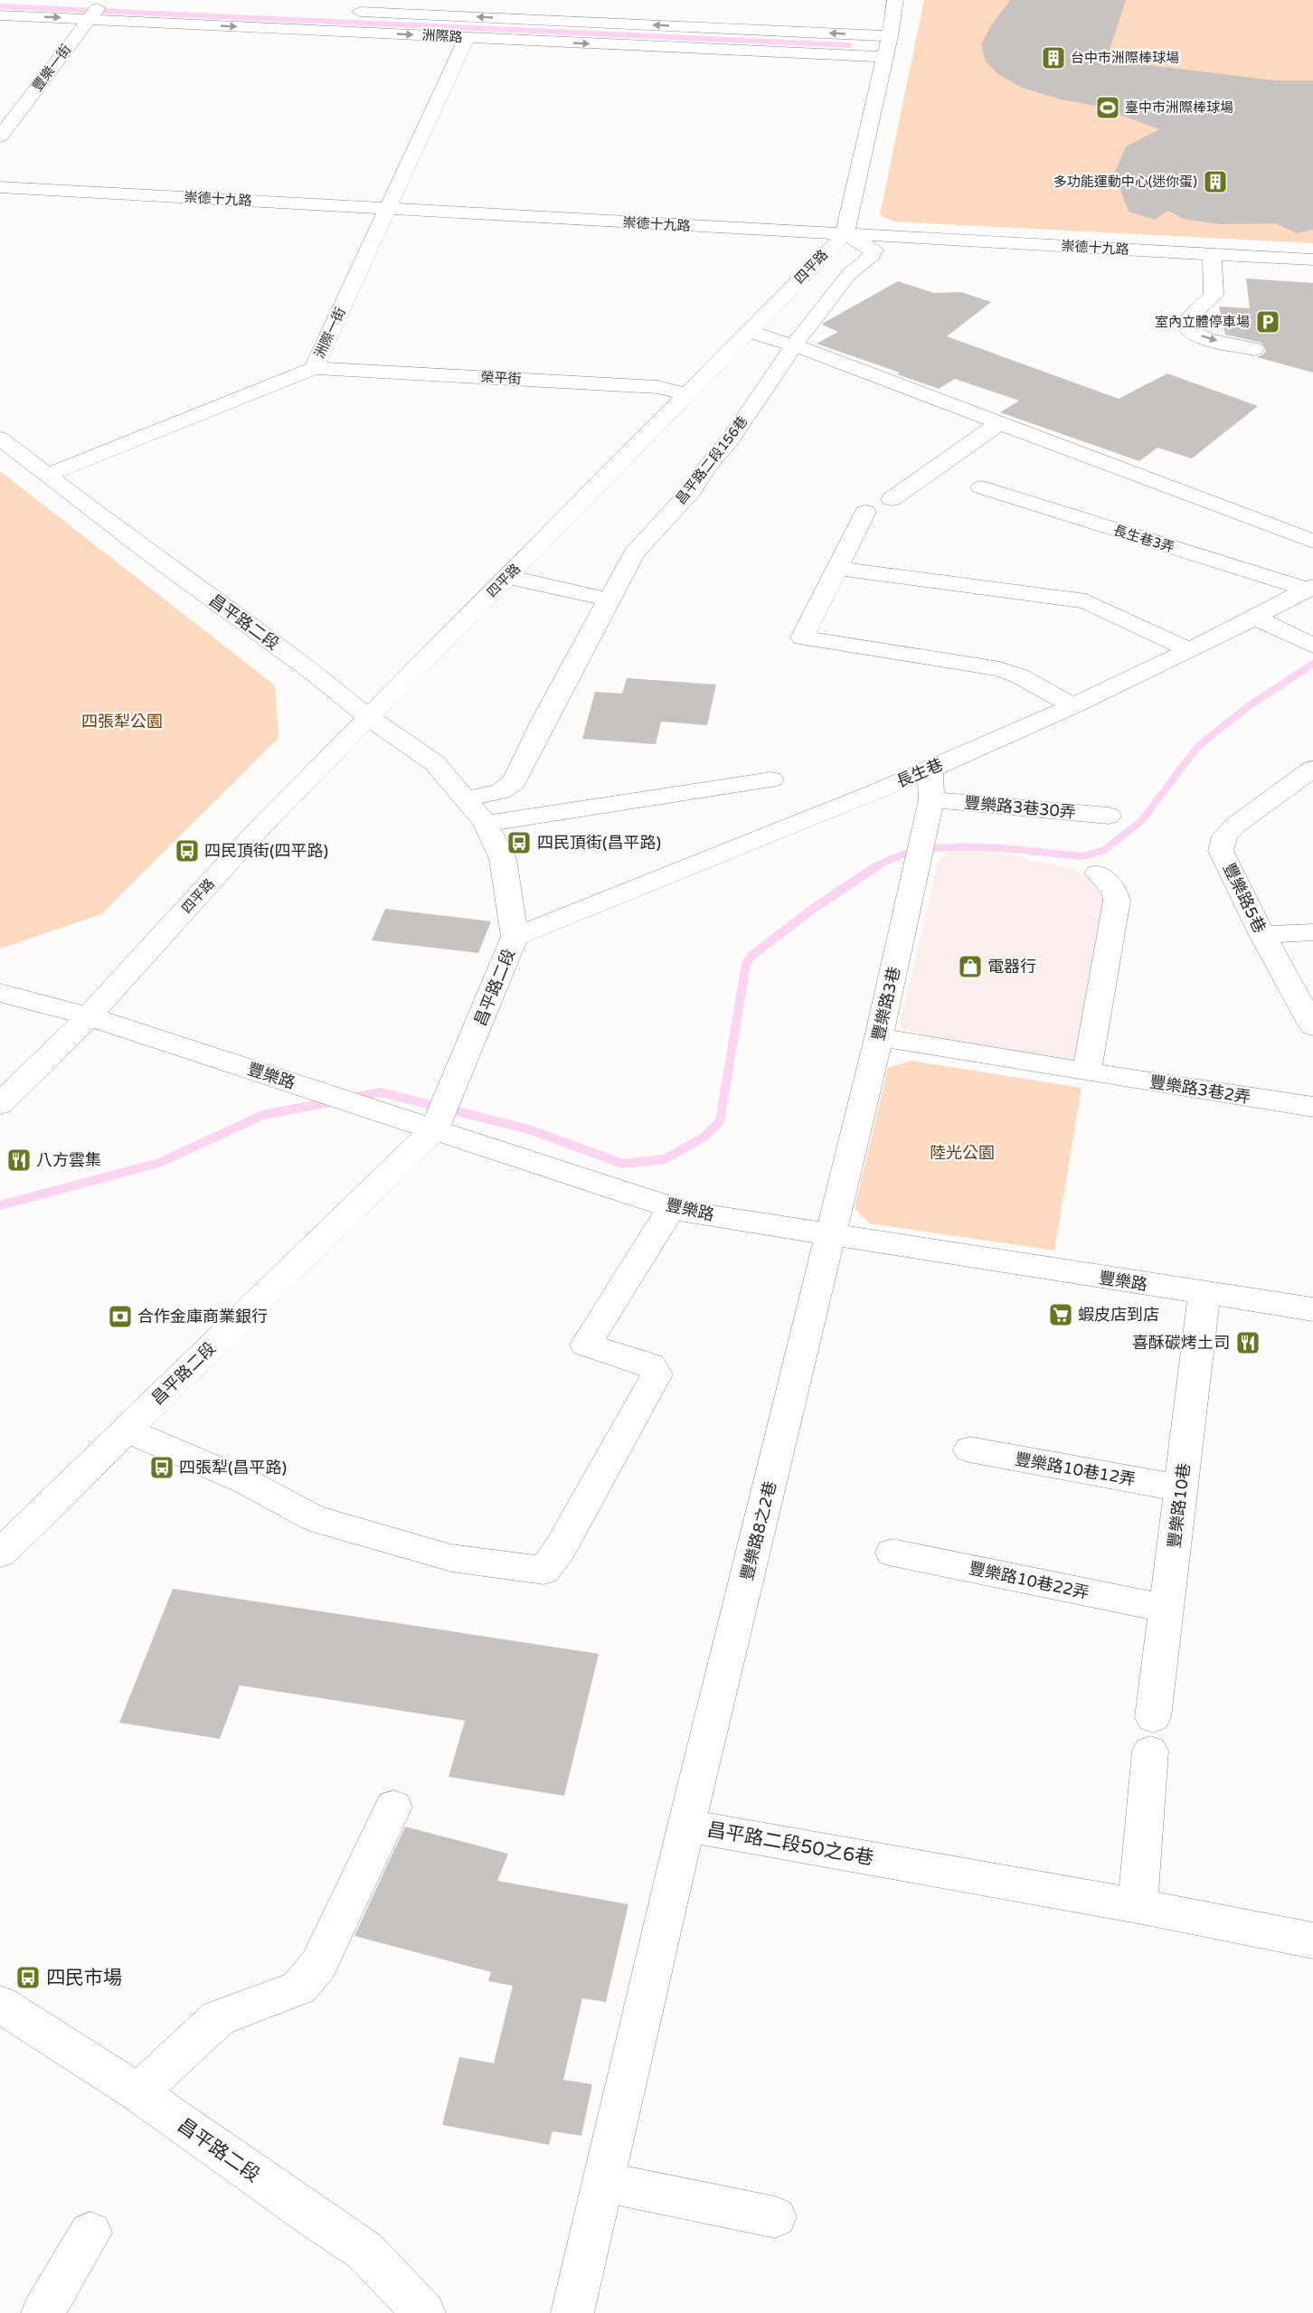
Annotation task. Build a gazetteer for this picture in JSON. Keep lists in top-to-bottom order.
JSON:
{
  "streets": {
    "street": [
      "洲際路",
      "豐樂一街",
      "崇德十九路",
      "四平路",
      "洲際一街",
      "榮平街",
      "昌平路二段156巷",
      "長生巷3弄",
      "昌平路二段",
      "長生巷",
      "豐樂路3巷30弄",
      "豐樂路5巷",
      "豐樂路3巷",
      "豐樂路",
      "豐樂路3巷2弄",
      "豐樂路10巷12弄",
      "豐樂路10巷",
      "豐樂路8之2巷",
      "豐樂路10巷22弄",
      "昌平路二段50之6巷"
    ]
  },
  "crossings": [
    ["洲際路", "豐樂一街"],
    ["洲際路", "洲際一街"],
    ["崇德十九路", "四平路"],
    ["崇德十九路", "洲際一街"],
    ["崇德十九路", "昌平路二段156巷"],
    ["四平路", "榮平街"],
    ["四平路", "昌平路二段156巷"],
    ["四平路", "昌平路二段"],
    ["四平路", "豐樂路"],
    ["洲際一街", "榮平街"],
    ["洲際一街", "昌平路二段"],
    ["昌平路二段156巷", "昌平路二段"],
    ["長生巷3弄", "長生巷"],
    ["昌平路二段", "長生巷"],
    ["昌平路二段", "豐樂路"],
    ["長生巷", "豐樂路3巷"],
    ["豐樂路3巷30弄", "豐樂路3巷"],
    ["豐樂路3巷", "豐樂路"],
    ["豐樂路3巷", "豐樂路3巷2弄"],
    ["豐樂路3巷", "豐樂路8之2巷"],
    ["豐樂路", "豐樂路10巷"],
    ["豐樂路", "豐樂路8之2巷"],
    ["豐樂路10巷12弄", "豐樂路10巷"],
    ["豐樂路10巷", "豐樂路10巷22弄"],
    ["豐樂路10巷", "昌平路二段50之6巷"],
    ["豐樂路8之2巷", "昌平路二段50之6巷"]
  ],
  "parks": ["四張犁公園", "陸光公園"],
  "places": {
    "building": ["台中市洲際棒球場", "多功能運動中心(迷你蛋)"],
    "sports": ["臺中市洲際棒球場"],
    "parking": ["室內立體停車場"],
    "bus stop": [
      "四民頂街(昌平路)",
      "四民頂街(四平路)",
      "四張犁(昌平路)",
      "四民市場"
    ],
    "shop": ["電器行"],
    "restaurant": ["八方雲集", "喜酥碳烤土司"],
    "supermarket": ["蝦皮店到店"],
    "bank": ["合作金庫商業銀行"]
  }
}
